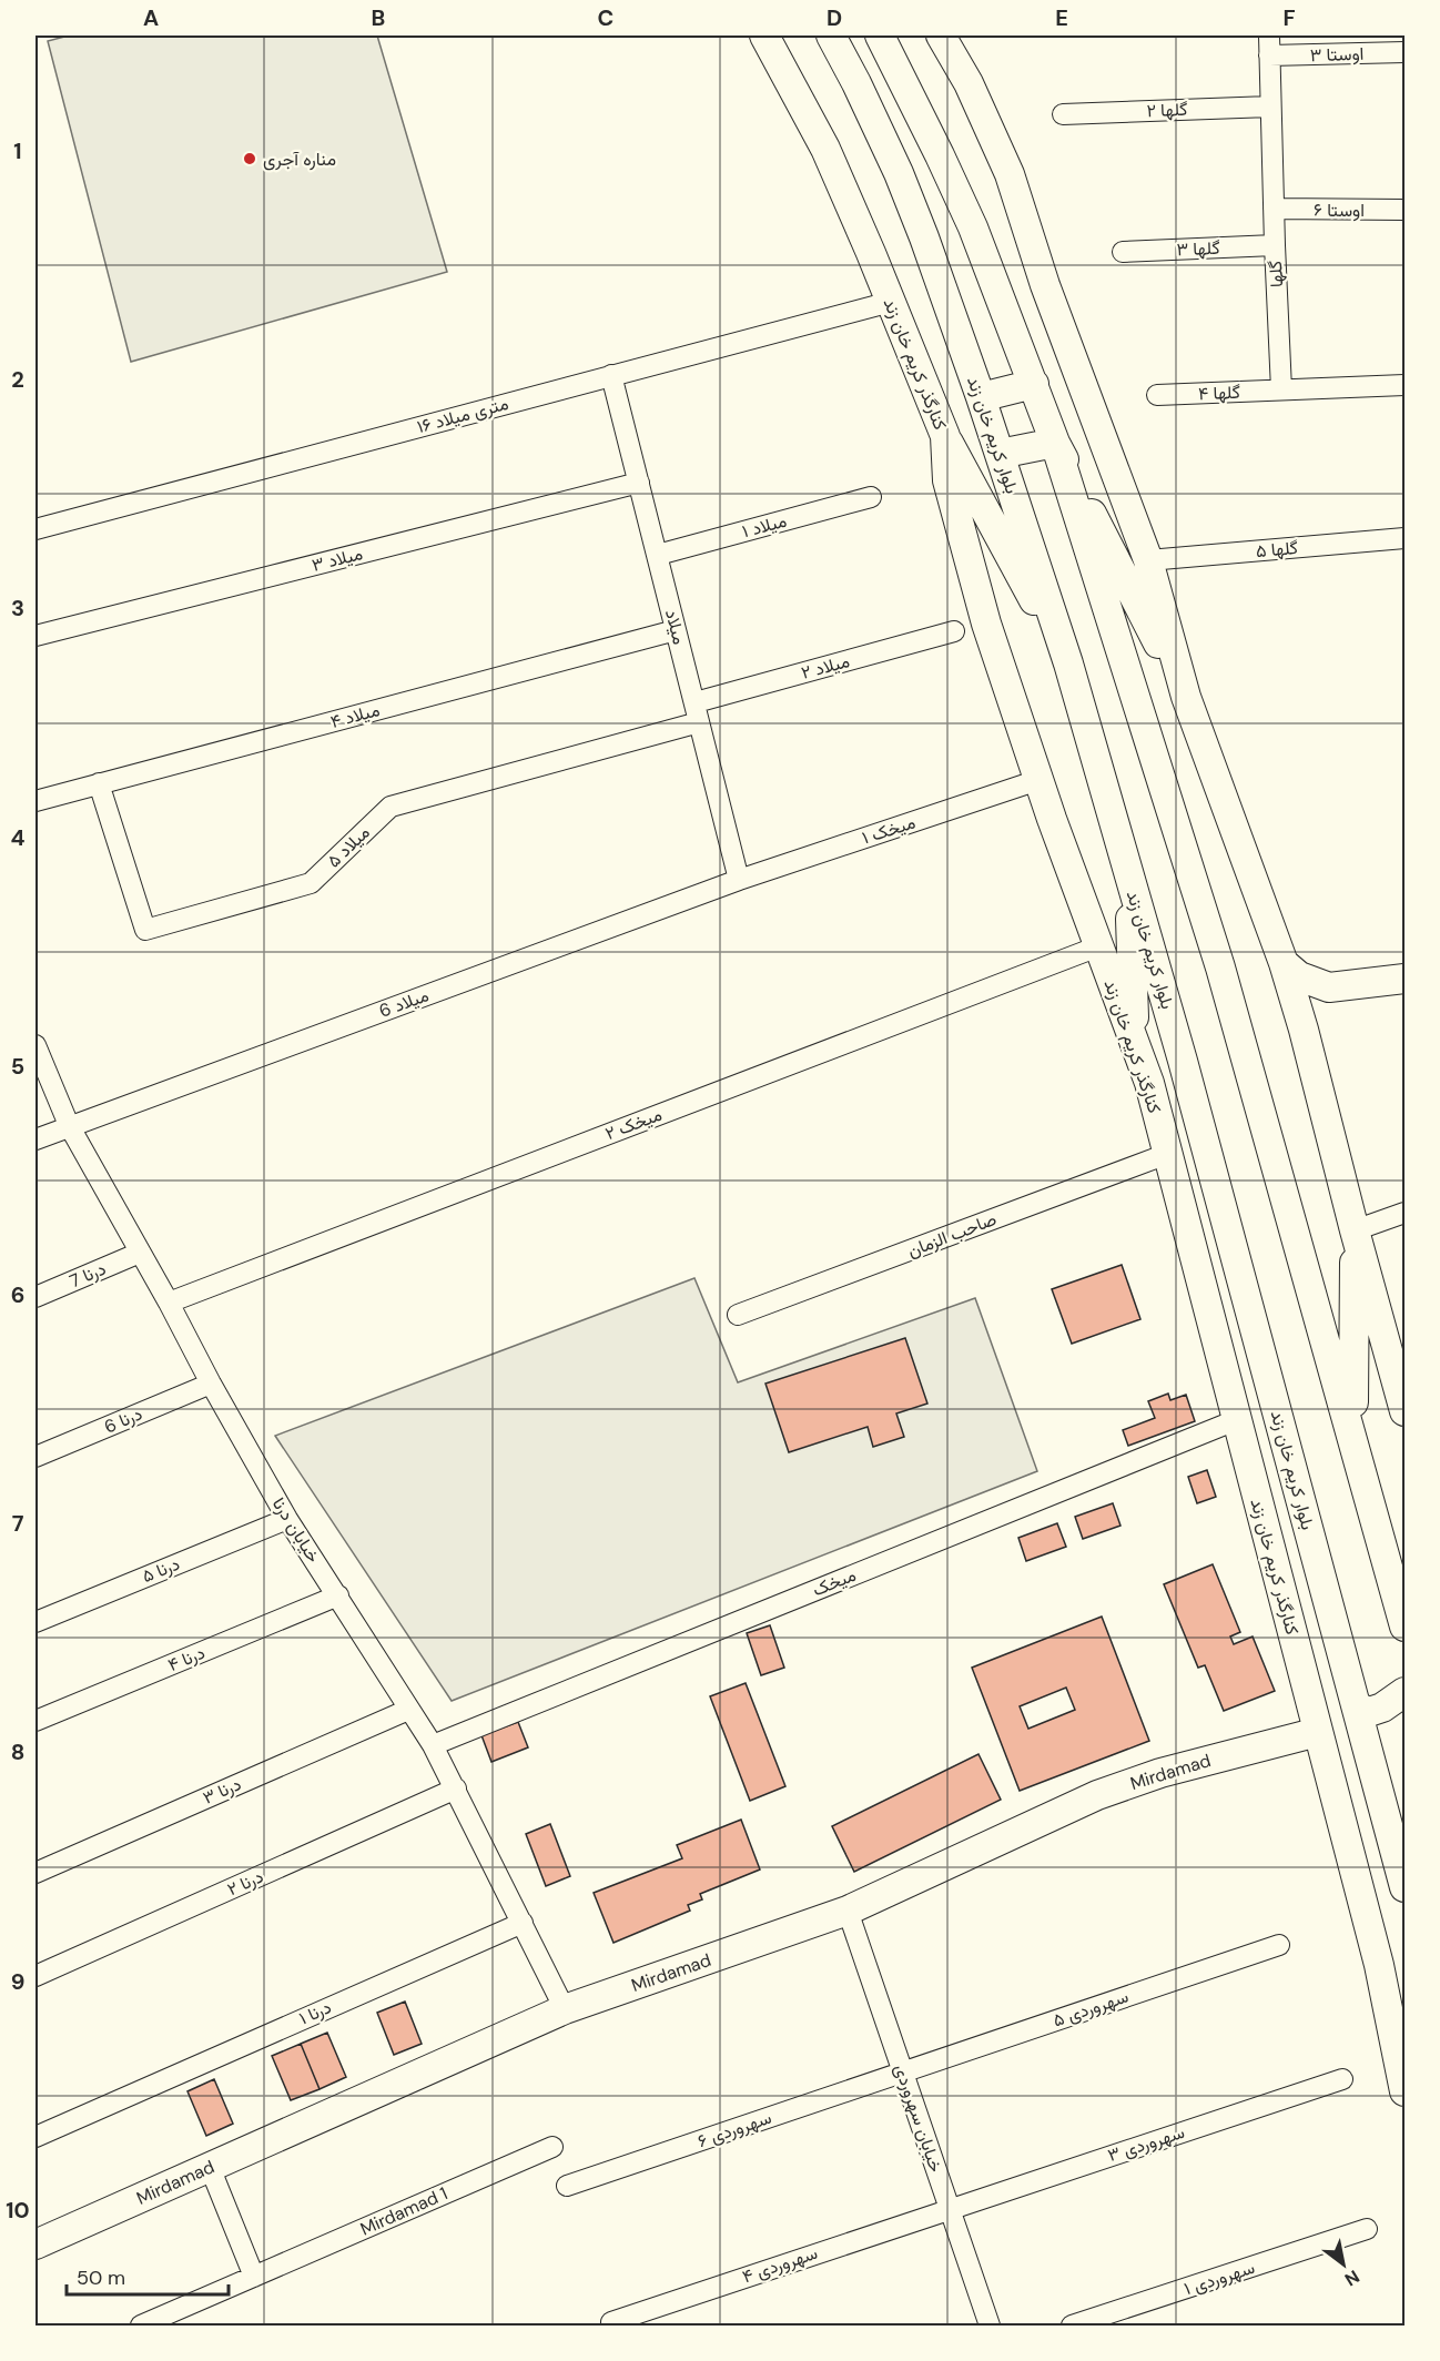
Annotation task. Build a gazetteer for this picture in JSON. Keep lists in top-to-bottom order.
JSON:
{
  "streets": {
    "main road": ["کنارگذر کریم خان زند", "بلوار کریم خان زند", "Mirdamad"],
    "street": [
      "اوستا ۳",
      "گلها ۲",
      "اوستا ۶",
      "گلها ۳",
      "گلها",
      "گلها ۴",
      "۱۶ متری میلاد",
      "میلاد ۱",
      "گلها ۵",
      "میلاد ۳",
      "میلاد",
      "میلاد ۲",
      "میلاد ۴",
      "میخک ۱",
      "میلاد ۵",
      "میلاد 6",
      "میخک ۲",
      "صاحب الزمان",
      "درنا 7",
      "درنا 6",
      "خیابان درنا",
      "درنا ۵",
      "میخک",
      "درنا ۴",
      "درنا ۳",
      "درنا ۲",
      "سهروردی ۵",
      "درنا ۱",
      "خیابان سهروردی",
      "سهروردی ۶",
      "سهروردی ۳",
      "Mirdamad 1",
      "سهروردی ۴",
      "سهروردی ۱"
    ]
  },
  "crossings": [
    ["اوستا ۳", "گلها"],
    ["گلها ۲", "گلها"],
    ["اوستا ۶", "گلها"],
    ["گلها ۳", "گلها"],
    ["گلها", "گلها ۴"],
    ["کنارگذر کریم خان زند", "۱۶ متری میلاد"],
    ["کنارگذر کریم خان زند", "میخک ۱"],
    ["کنارگذر کریم خان زند", "میخک ۲"],
    ["کنارگذر کریم خان زند", "صاحب الزمان"],
    ["کنارگذر کریم خان زند", "میخک"],
    ["کنارگذر کریم خان زند", "Mirdamad"],
    ["۱۶ متری میلاد", "میلاد"],
    ["میلاد ۱", "میلاد"],
    ["میلاد ۳", "میلاد"],
    ["میلاد", "میلاد ۲"],
    ["میلاد", "میلاد ۴"],
    ["میلاد", "میخک ۱"],
    ["میلاد", "میلاد ۵"],
    ["میلاد", "میلاد 6"],
    ["میلاد ۴", "میلاد ۵"],
    ["میخک ۱", "میلاد 6"],
    ["میلاد 6", "خیابان درنا"],
    ["میخک ۲", "خیابان درنا"],
    ["درنا 7", "خیابان درنا"],
    ["درنا 6", "خیابان درنا"],
    ["خیابان درنا", "درنا ۵"],
    ["خیابان درنا", "میخک"],
    ["خیابان درنا", "درنا ۴"],
    ["خیابان درنا", "Mirdamad"],
    ["خیابان درنا", "درنا ۳"],
    ["خیابان درنا", "درنا ۲"],
    ["خیابان درنا", "درنا ۱"],
    ["Mirdamad", "خیابان سهروردی"],
    ["سهروردی ۵", "خیابان سهروردی"],
    ["سهروردی ۵", "سهروردی ۶"],
    ["خیابان سهروردی", "سهروردی ۶"],
    ["خیابان سهروردی", "سهروردی ۳"],
    ["خیابان سهروردی", "سهروردی ۴"],
    ["سهروردی ۳", "سهروردی ۴"]
  ],
  "places": ["مناره آجری"],
  "scale_bar": "50 m",
  "north": "bottom right",
  "grid": {
    "columns": [
      "A",
      "B",
      "C",
      "D",
      "E",
      "F"
    ],
    "rows": [
      "1",
      "2",
      "3",
      "4",
      "5",
      "6",
      "7",
      "8",
      "9",
      "10"
    ]
  }
}
